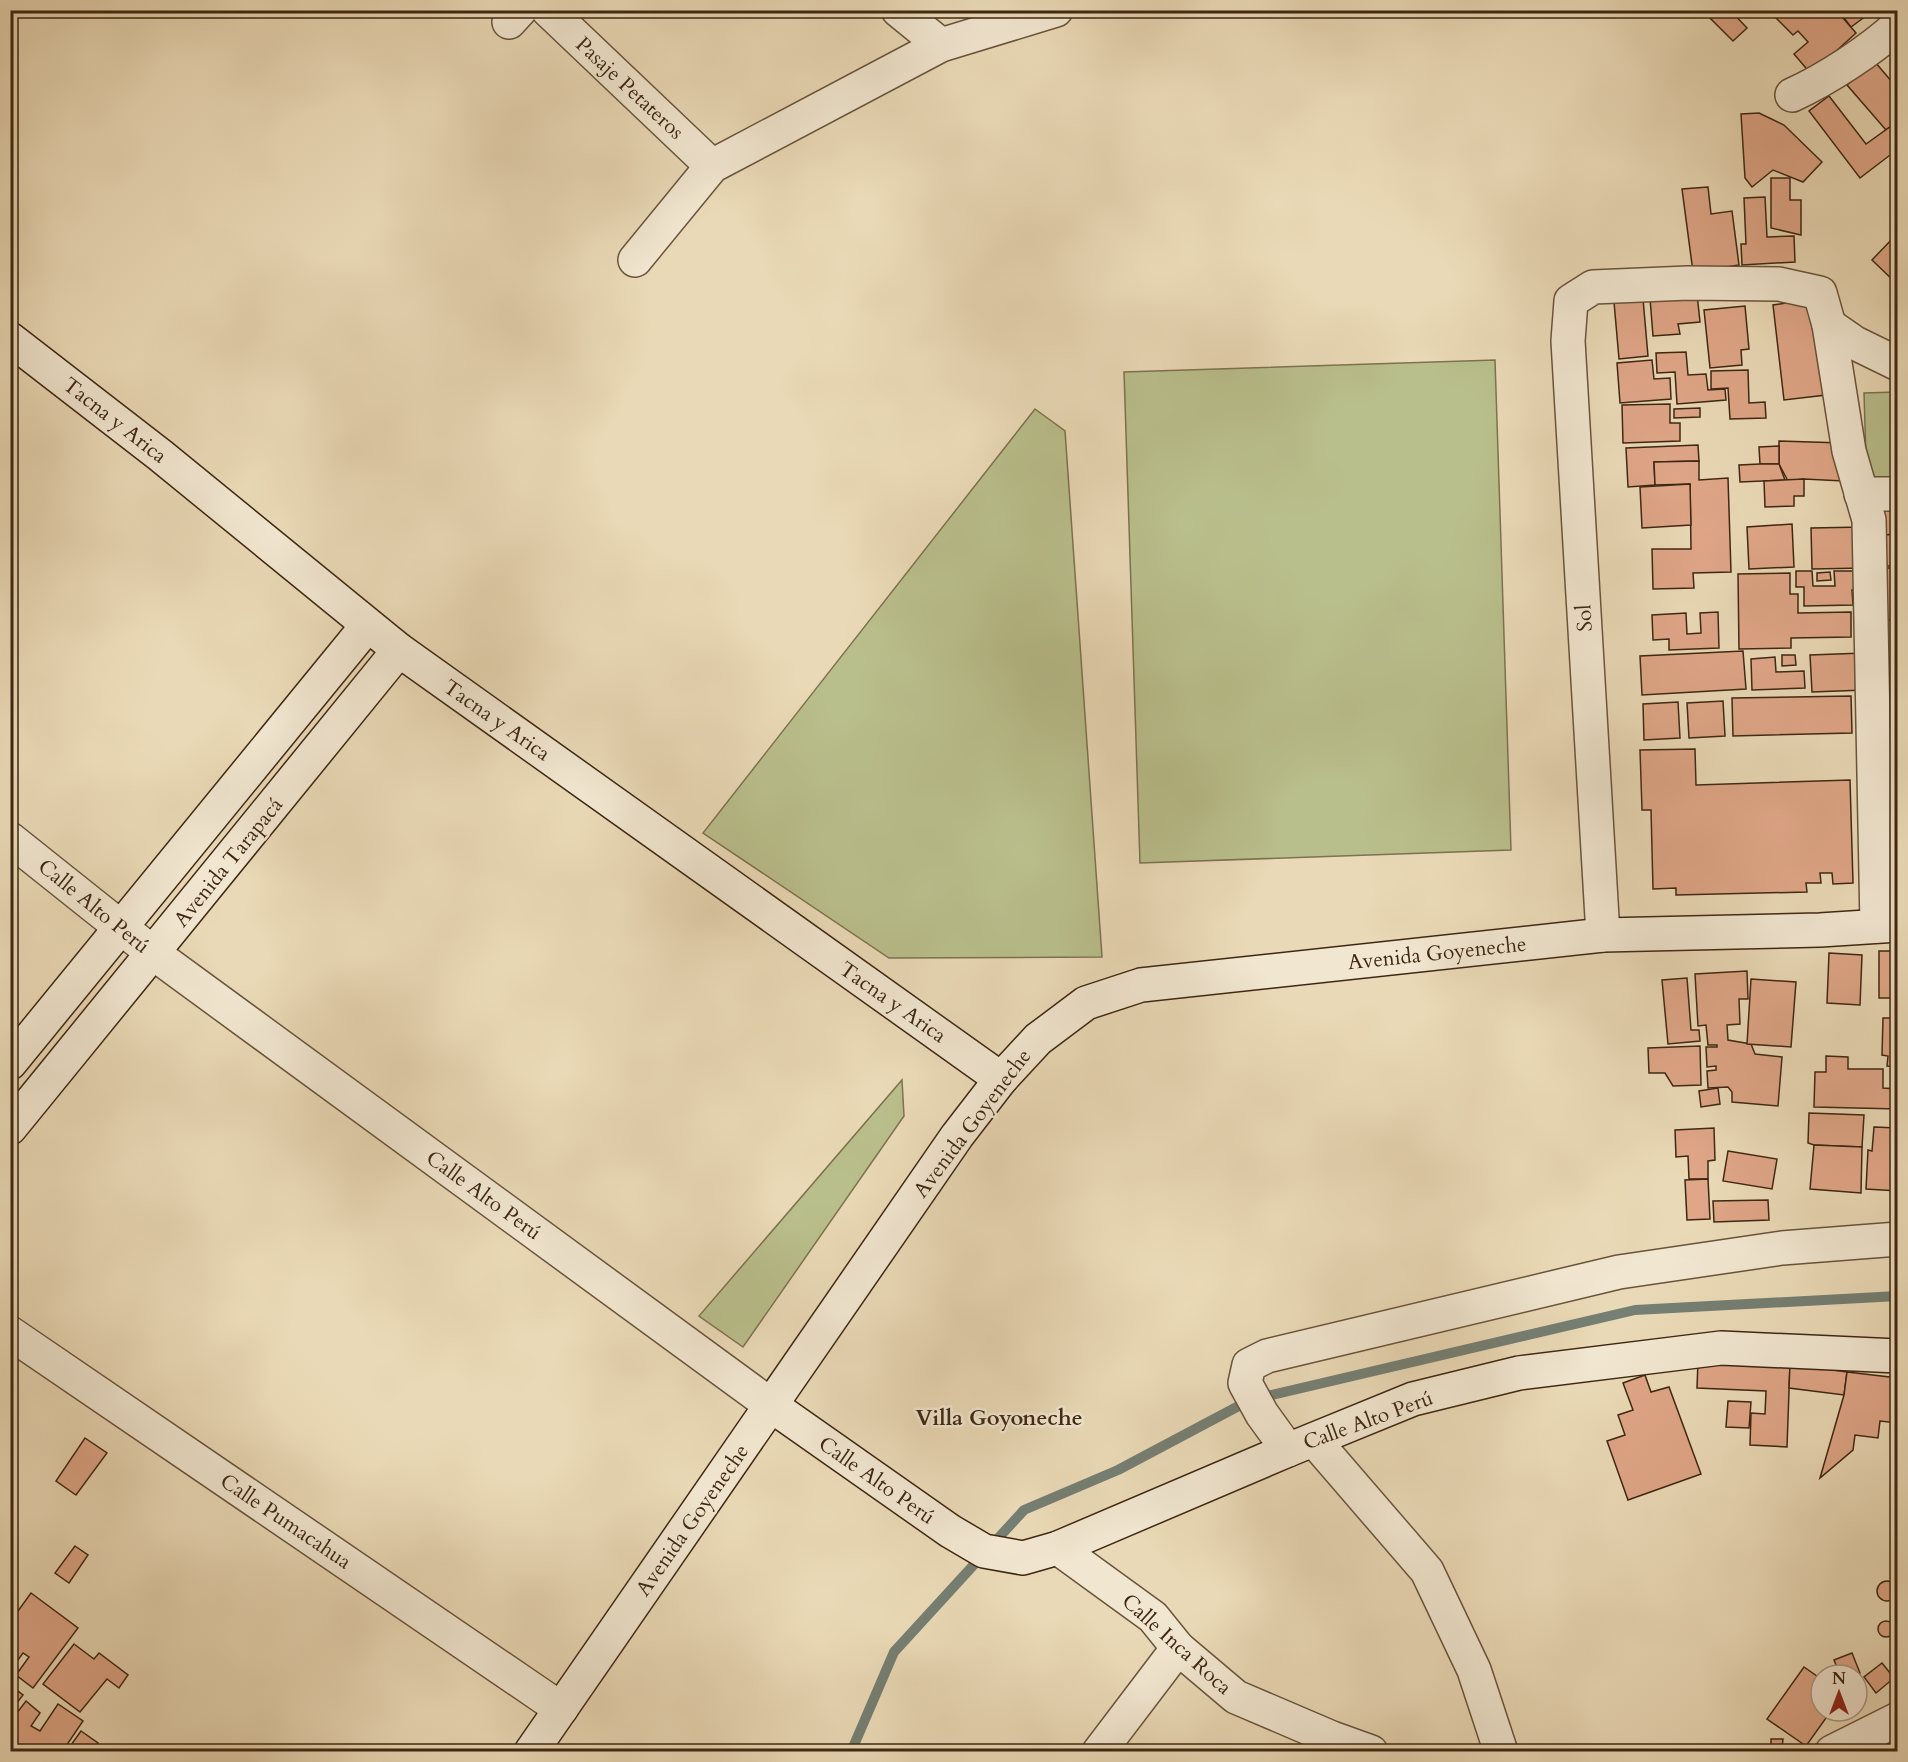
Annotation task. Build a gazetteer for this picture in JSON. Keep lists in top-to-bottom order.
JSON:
{
  "streets": {
    "street": [
      "Pasaje Petateros",
      "Tacna y Arica",
      "Sol",
      "Avenida Tarapacá",
      "Calle Alto Perú",
      "Avenida Goyeneche",
      "Calle Pumacahua",
      "Calle Inca Roca"
    ]
  },
  "crossings": [
    ["Tacna y Arica", "Avenida Tarapacá"],
    ["Tacna y Arica", "Avenida Goyeneche"],
    ["Sol", "Avenida Goyeneche"],
    ["Avenida Tarapacá", "Calle Alto Perú"],
    ["Calle Alto Perú", "Avenida Goyeneche"],
    ["Calle Alto Perú", "Calle Inca Roca"],
    ["Avenida Goyeneche", "Calle Pumacahua"]
  ],
  "districts": ["Villa Goyoneche"],
  "north": "top"
}
